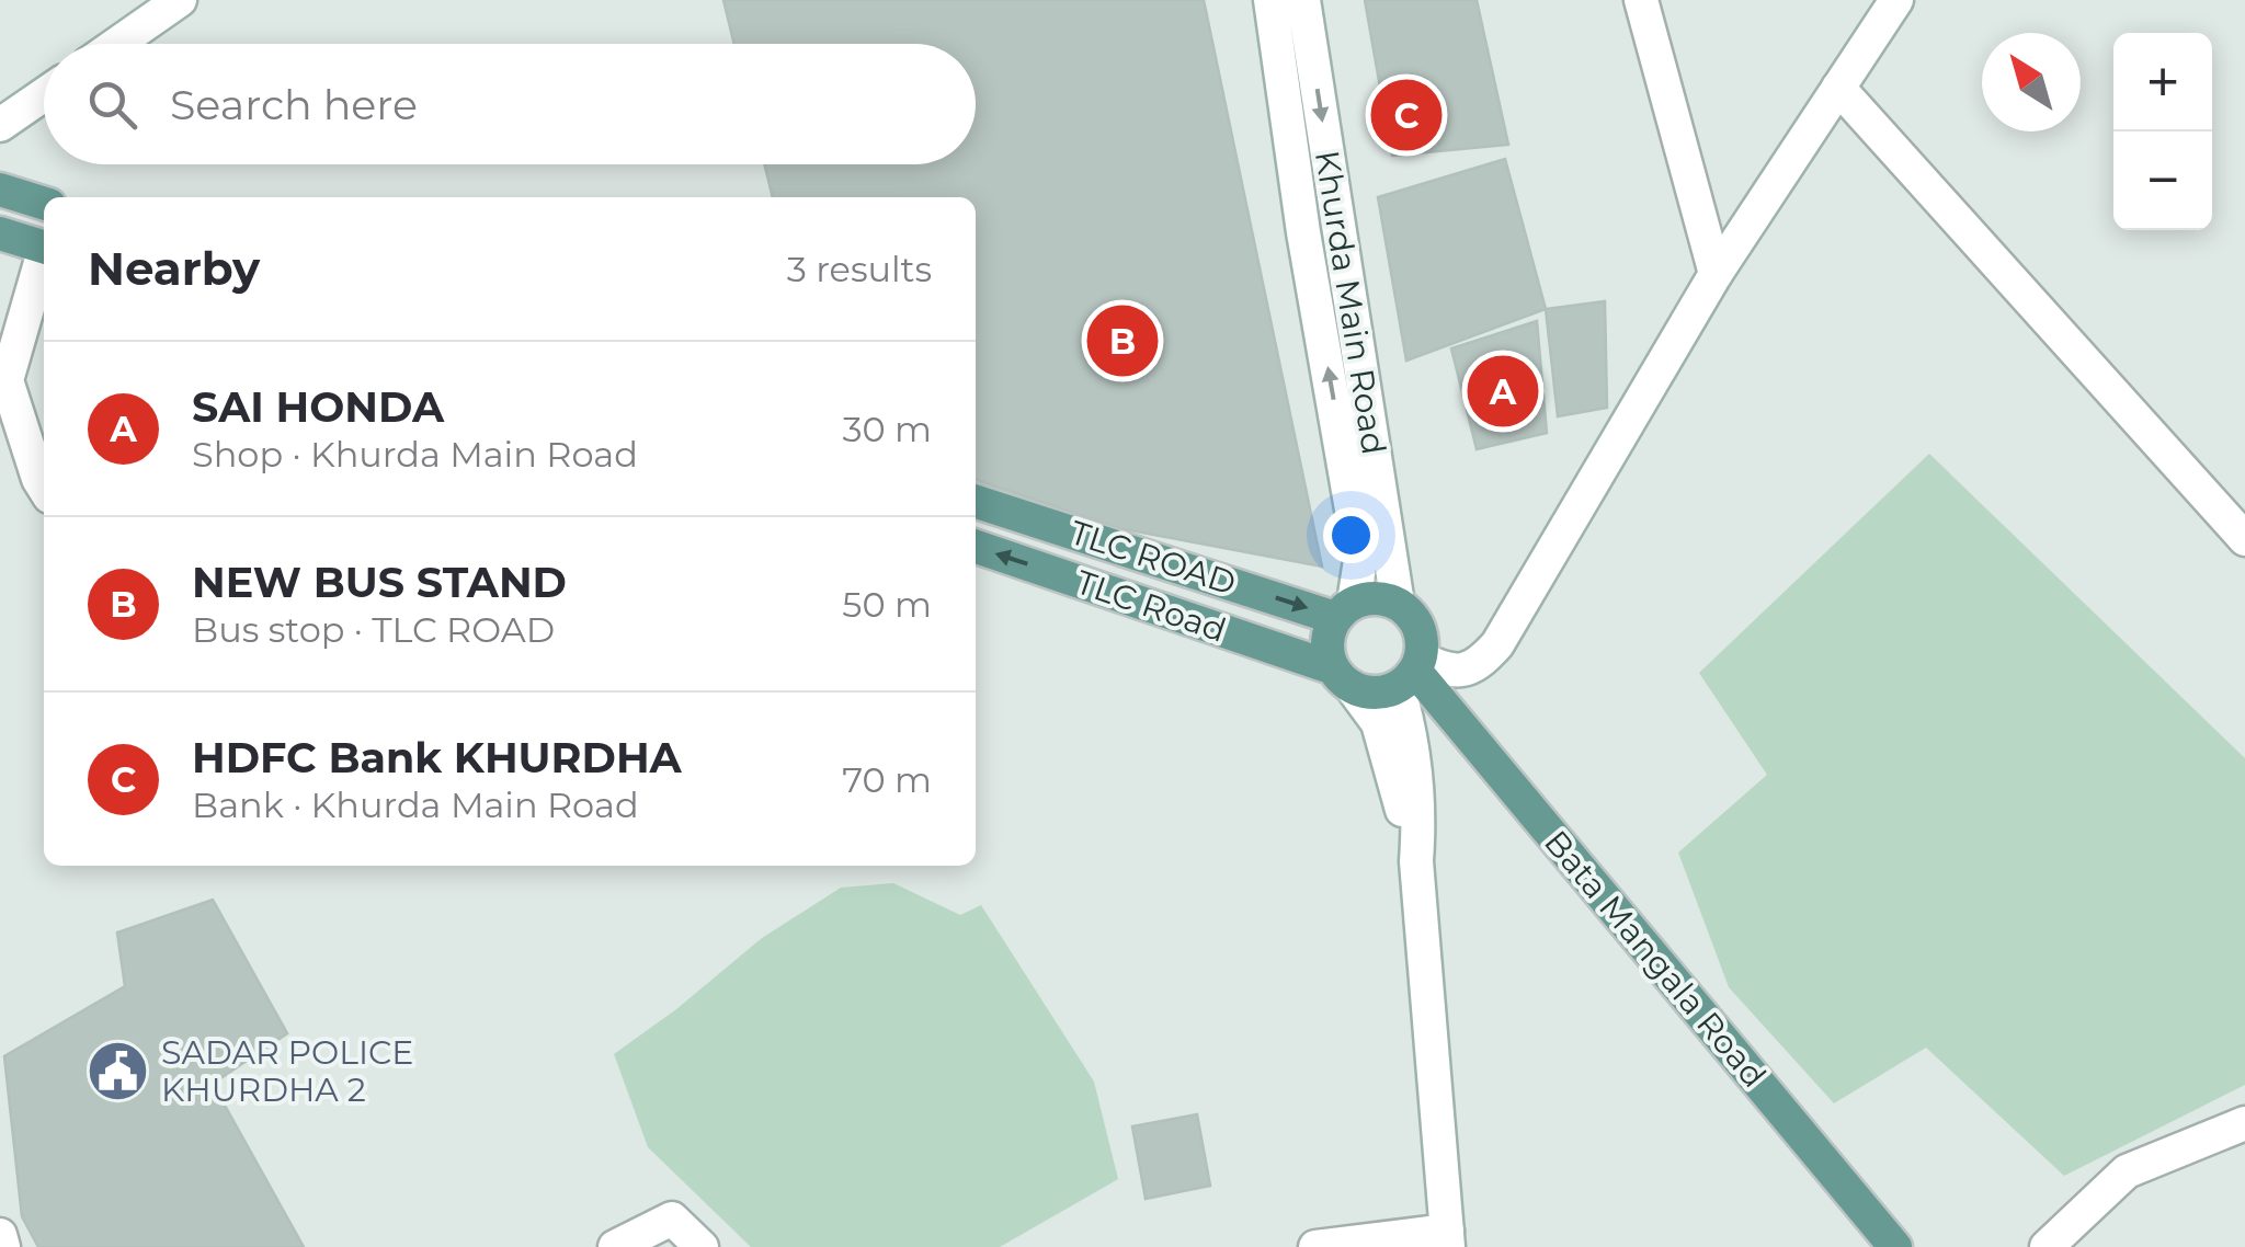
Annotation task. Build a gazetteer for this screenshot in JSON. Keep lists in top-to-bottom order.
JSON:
{
  "streets": {
    "main road": ["TLC ROAD", "TLC Road", "Bata Mangala Road"],
    "street": ["Khurda Main Road"]
  },
  "crossings": [
    ["Khurda Main Road", "TLC ROAD"],
    ["Khurda Main Road", "TLC Road"],
    ["Khurda Main Road", "Bata Mangala Road"],
    ["TLC ROAD", "TLC Road"],
    ["TLC ROAD", "Bata Mangala Road"],
    ["TLC Road", "Bata Mangala Road"]
  ],
  "one_way": ["TLC ROAD", "TLC Road"],
  "places": {
    "public building": ["SADAR POLICE KHURDHA 2"]
  },
  "north": "top left",
  "page": {
    "map_buttons": ["+", "−"],
    "search": "Search here",
    "pins": ["C", "B", "A"],
    "heading": ["Nearby", "3 results"],
    "list": [
      {
        "mark": "A",
        "name": "SAI HONDA",
        "note": "Shop · Khurda Main Road",
        "value": "30 m"
      },
      {
        "mark": "B",
        "name": "NEW BUS STAND",
        "note": "Bus stop · TLC ROAD",
        "value": "50 m"
      },
      {
        "mark": "C",
        "name": "HDFC Bank KHURDHA",
        "note": "Bank · Khurda Main Road",
        "value": "70 m"
      }
    ]
  }
}
